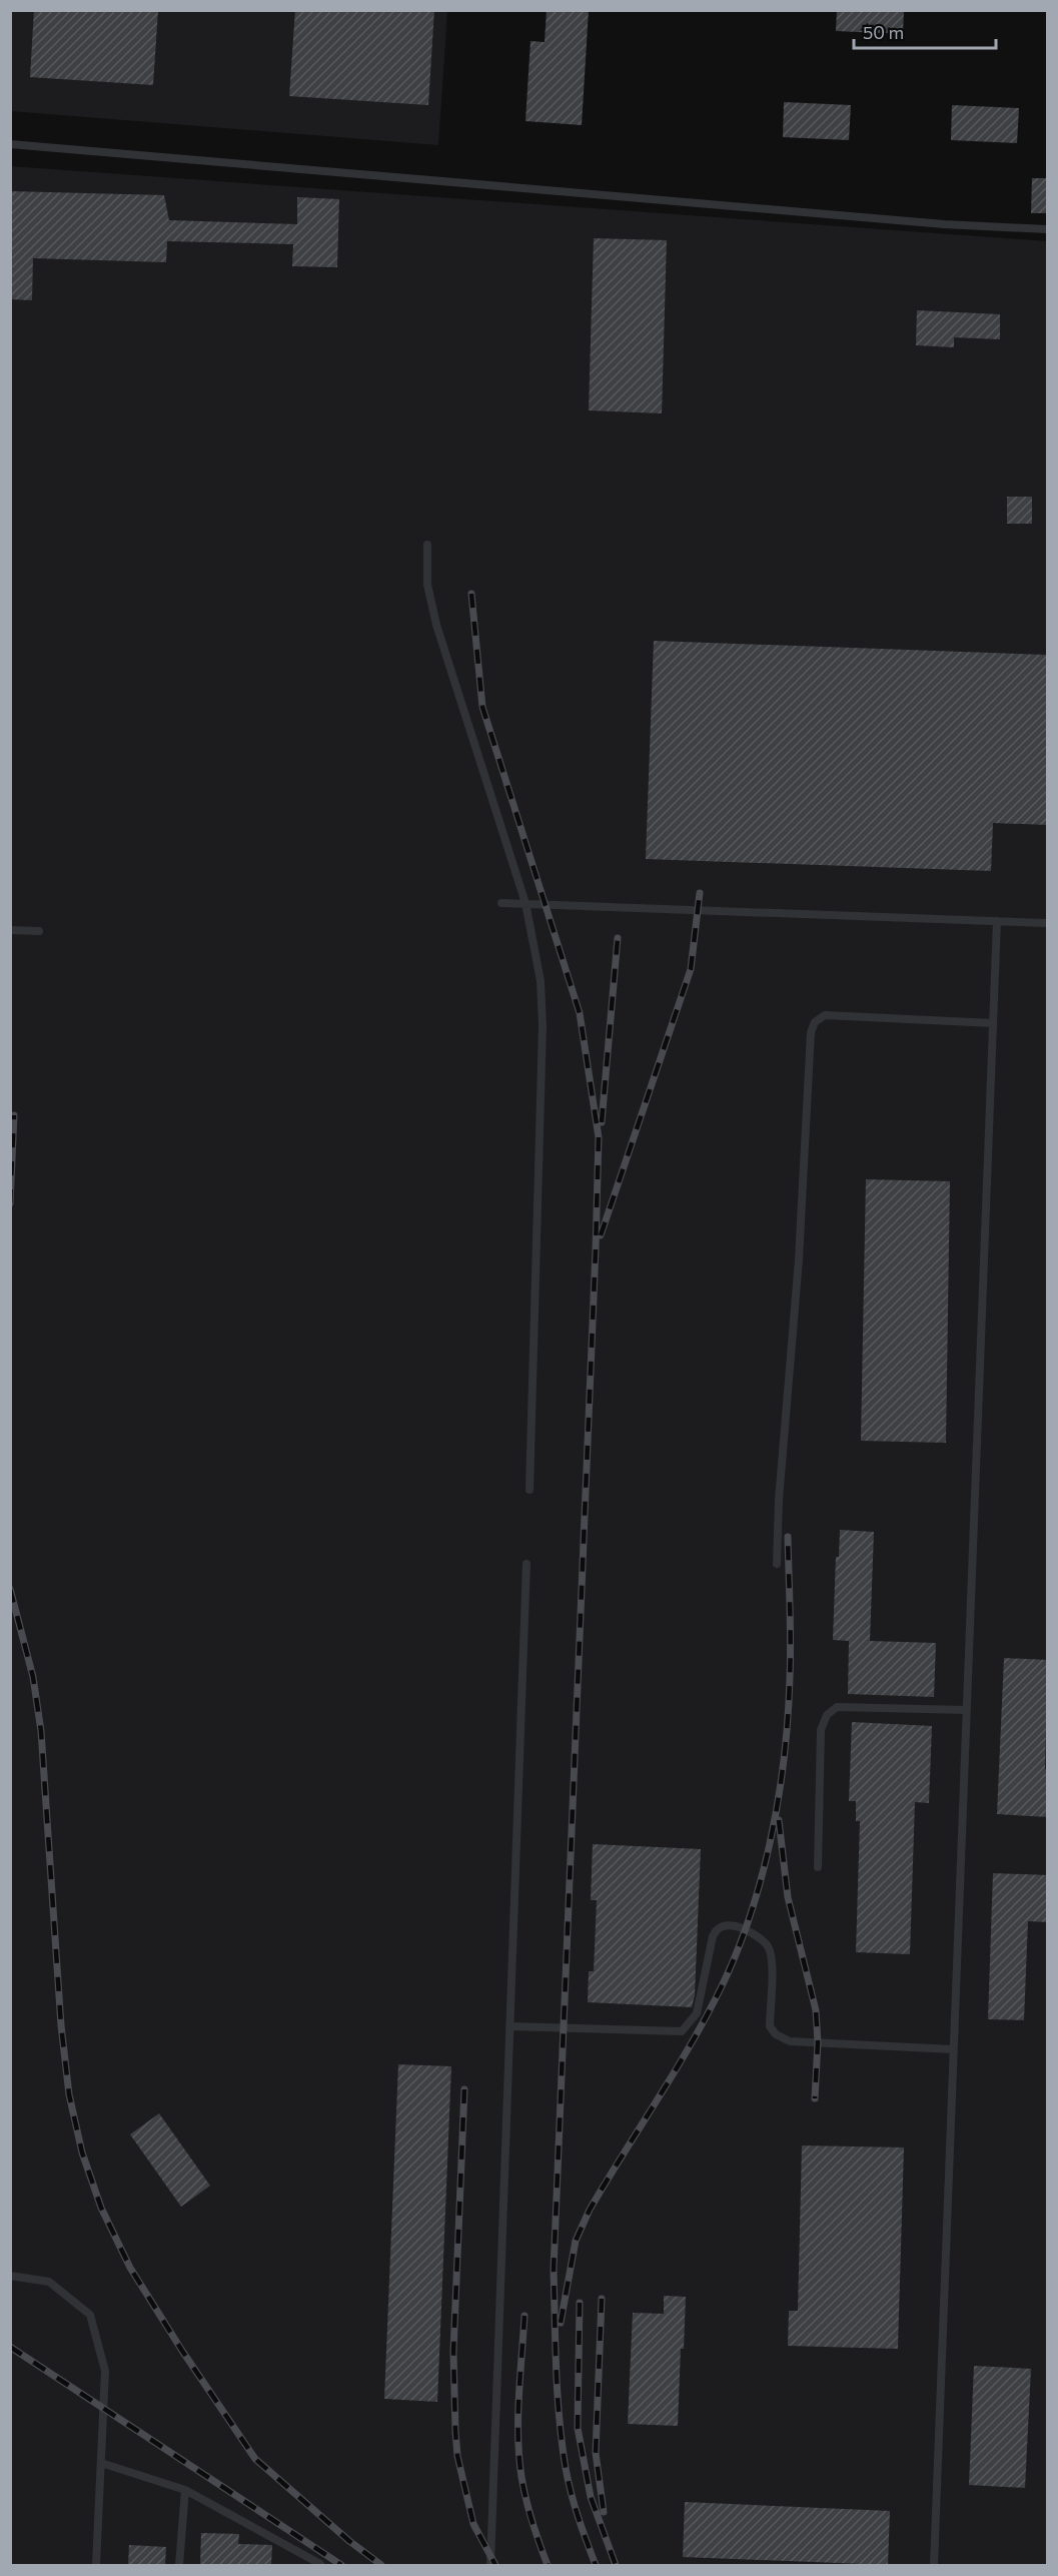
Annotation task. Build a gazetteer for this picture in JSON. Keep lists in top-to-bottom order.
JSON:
{
  "scale_bar": "50 m"
}
